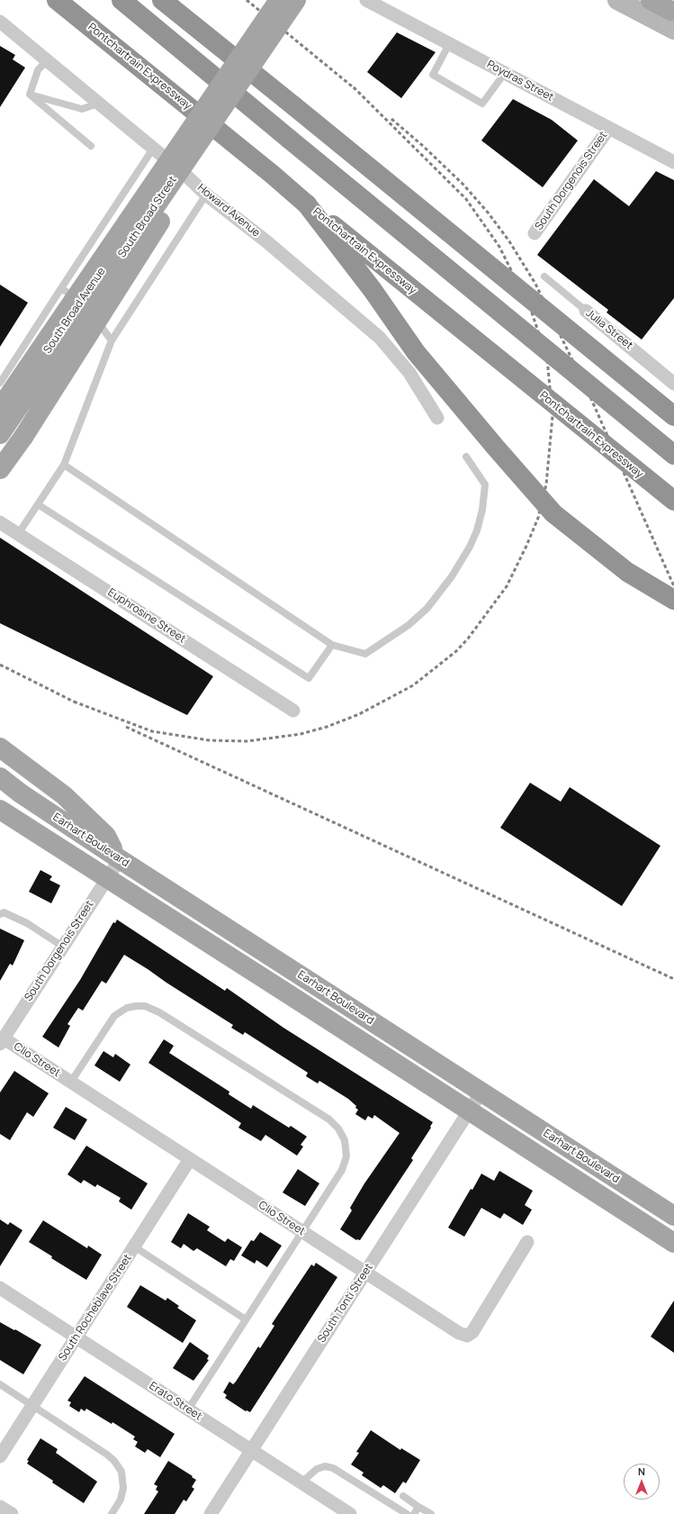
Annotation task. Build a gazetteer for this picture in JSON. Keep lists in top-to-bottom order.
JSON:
{
  "streets": {
    "highway": ["Pontchartrain Expressway"],
    "main road": ["South Broad Street", "Earhart Boulevard"],
    "street": [
      "Poydras Street",
      "South Dorgenois Street",
      "Howard Avenue",
      "South Broad Avenue",
      "Julia Street",
      "Euphrosine Street",
      "Clio Street",
      "South Tonti Street",
      "South Rocheblave Street",
      "Erato Street"
    ]
  },
  "crossings": [
    ["Poydras Street", "South Dorgenois Street"],
    ["South Dorgenois Street", "Earhart Boulevard"],
    ["South Dorgenois Street", "Clio Street"],
    ["Howard Avenue", "South Broad Avenue"],
    ["Earhart Boulevard", "South Tonti Street"],
    ["Clio Street", "South Tonti Street"],
    ["Clio Street", "South Rocheblave Street"],
    ["South Tonti Street", "Erato Street"],
    ["South Rocheblave Street", "Erato Street"]
  ],
  "north": "top"
}
